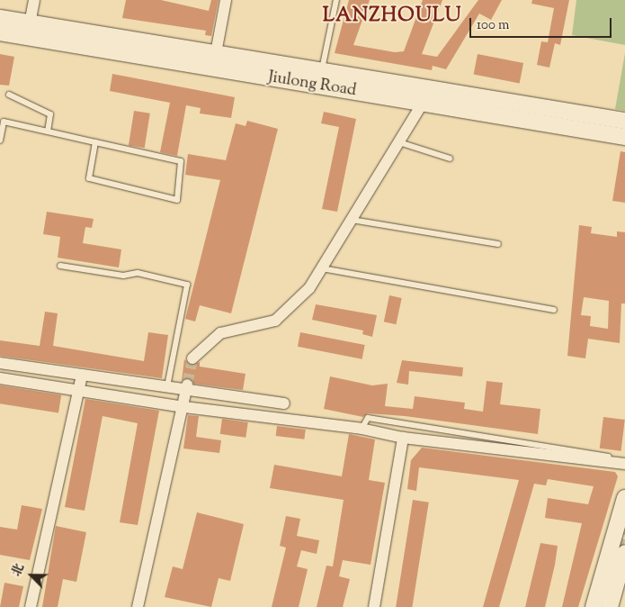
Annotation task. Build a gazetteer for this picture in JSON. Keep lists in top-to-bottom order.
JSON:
{
  "streets": {
    "main road": ["Jiulong Road"]
  },
  "districts": ["LANZHOULU"],
  "scale_bar": "100 m",
  "north": "top left"
}
